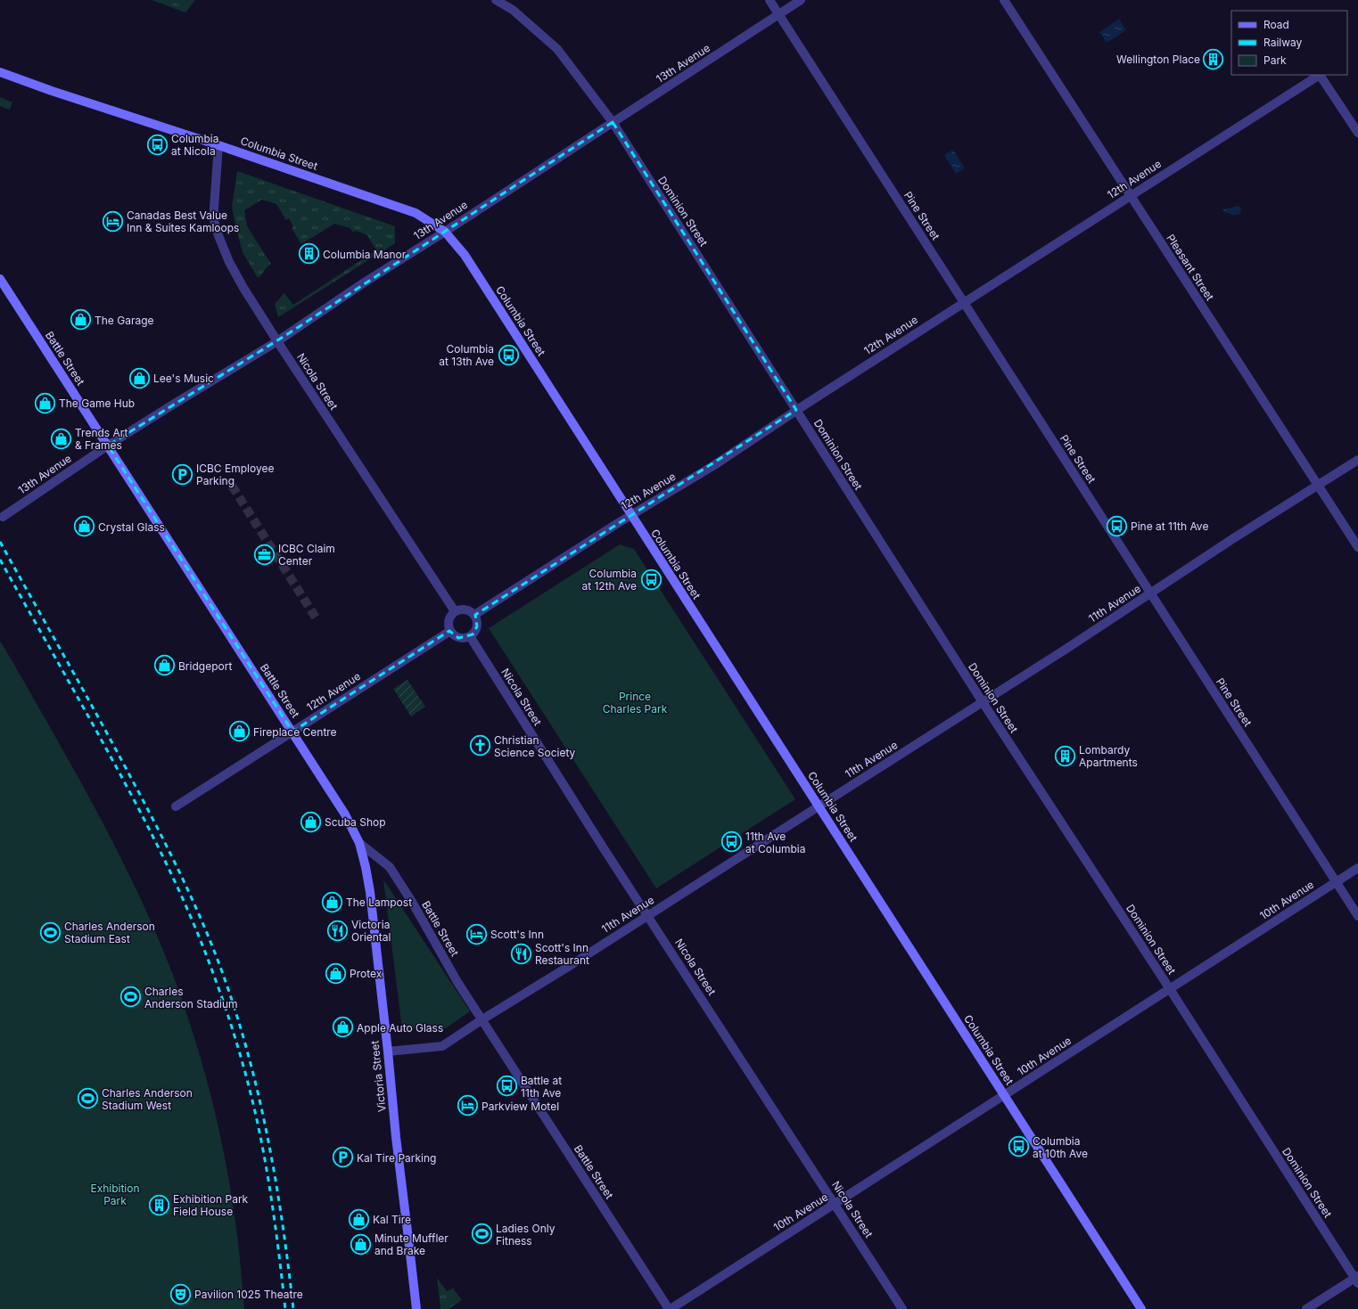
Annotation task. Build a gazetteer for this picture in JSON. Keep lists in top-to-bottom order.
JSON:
{
  "streets": {
    "main road": ["Columbia Street", "Battle Street", "Victoria Street"],
    "street": [
      "13th Avenue",
      "12th Avenue",
      "Dominion Street",
      "Pine Street",
      "Pleasant Street",
      "Nicola Street",
      "11th Avenue",
      "10th Avenue"
    ]
  },
  "crossings": [
    ["13th Avenue", "Columbia Street"],
    ["13th Avenue", "Dominion Street"],
    ["13th Avenue", "Pine Street"],
    ["13th Avenue", "Battle Street"],
    ["13th Avenue", "Nicola Street"],
    ["Columbia Street", "12th Avenue"],
    ["Columbia Street", "Nicola Street"],
    ["Columbia Street", "11th Avenue"],
    ["Columbia Street", "10th Avenue"],
    ["12th Avenue", "Dominion Street"],
    ["12th Avenue", "Pine Street"],
    ["12th Avenue", "Pleasant Street"],
    ["12th Avenue", "Battle Street"],
    ["12th Avenue", "Nicola Street"],
    ["Dominion Street", "11th Avenue"],
    ["Dominion Street", "10th Avenue"],
    ["Pine Street", "11th Avenue"],
    ["Pine Street", "10th Avenue"],
    ["Pleasant Street", "11th Avenue"],
    ["Battle Street", "11th Avenue"],
    ["Battle Street", "10th Avenue"],
    ["Battle Street", "Victoria Street"],
    ["Nicola Street", "11th Avenue"],
    ["Nicola Street", "10th Avenue"],
    ["11th Avenue", "Victoria Street"]
  ],
  "parks": ["Prince Charles Park", "Exhibition Park"],
  "places": {
    "building": [
      "Wellington Place",
      "Columbia Manor",
      "Lombardy Apartments",
      "Exhibition Park Field House"
    ],
    "bus stop": [
      "Columbia at Nicola",
      "Columbia at 13th Ave",
      "Pine at 11th Ave",
      "Columbia at 12th Ave",
      "11th Ave at Columbia",
      "Battle at 11th Ave",
      "Columbia at 10th Ave"
    ],
    "hotel": ["Canadas Best Value Inn & Suites Kamloops", "Scott's Inn", "Parkview Motel"],
    "shop": [
      "The Garage",
      "Lee's Music",
      "The Game Hub",
      "Trends Art & Frames",
      "Crystal Glass",
      "Bridgeport",
      "Fireplace Centre",
      "Scuba Shop",
      "The Lampost",
      "Protex",
      "Apple Auto Glass",
      "Kal Tire",
      "Minute Muffler and Brake"
    ],
    "parking": ["ICBC Employee Parking", "Kal Tire Parking"],
    "office": ["ICBC Claim Center"],
    "church": ["Christian Science Society"],
    "restaurant": ["Victoria Oriental", "Scott's Inn Restaurant"],
    "sports": [
      "Charles Anderson Stadium East",
      "Charles Anderson Stadium",
      "Charles Anderson Stadium West",
      "Ladies Only Fitness"
    ],
    "theatre": ["Pavilion 1025 Theatre"]
  },
  "legend": ["Road", "Railway", "Park"]
}
